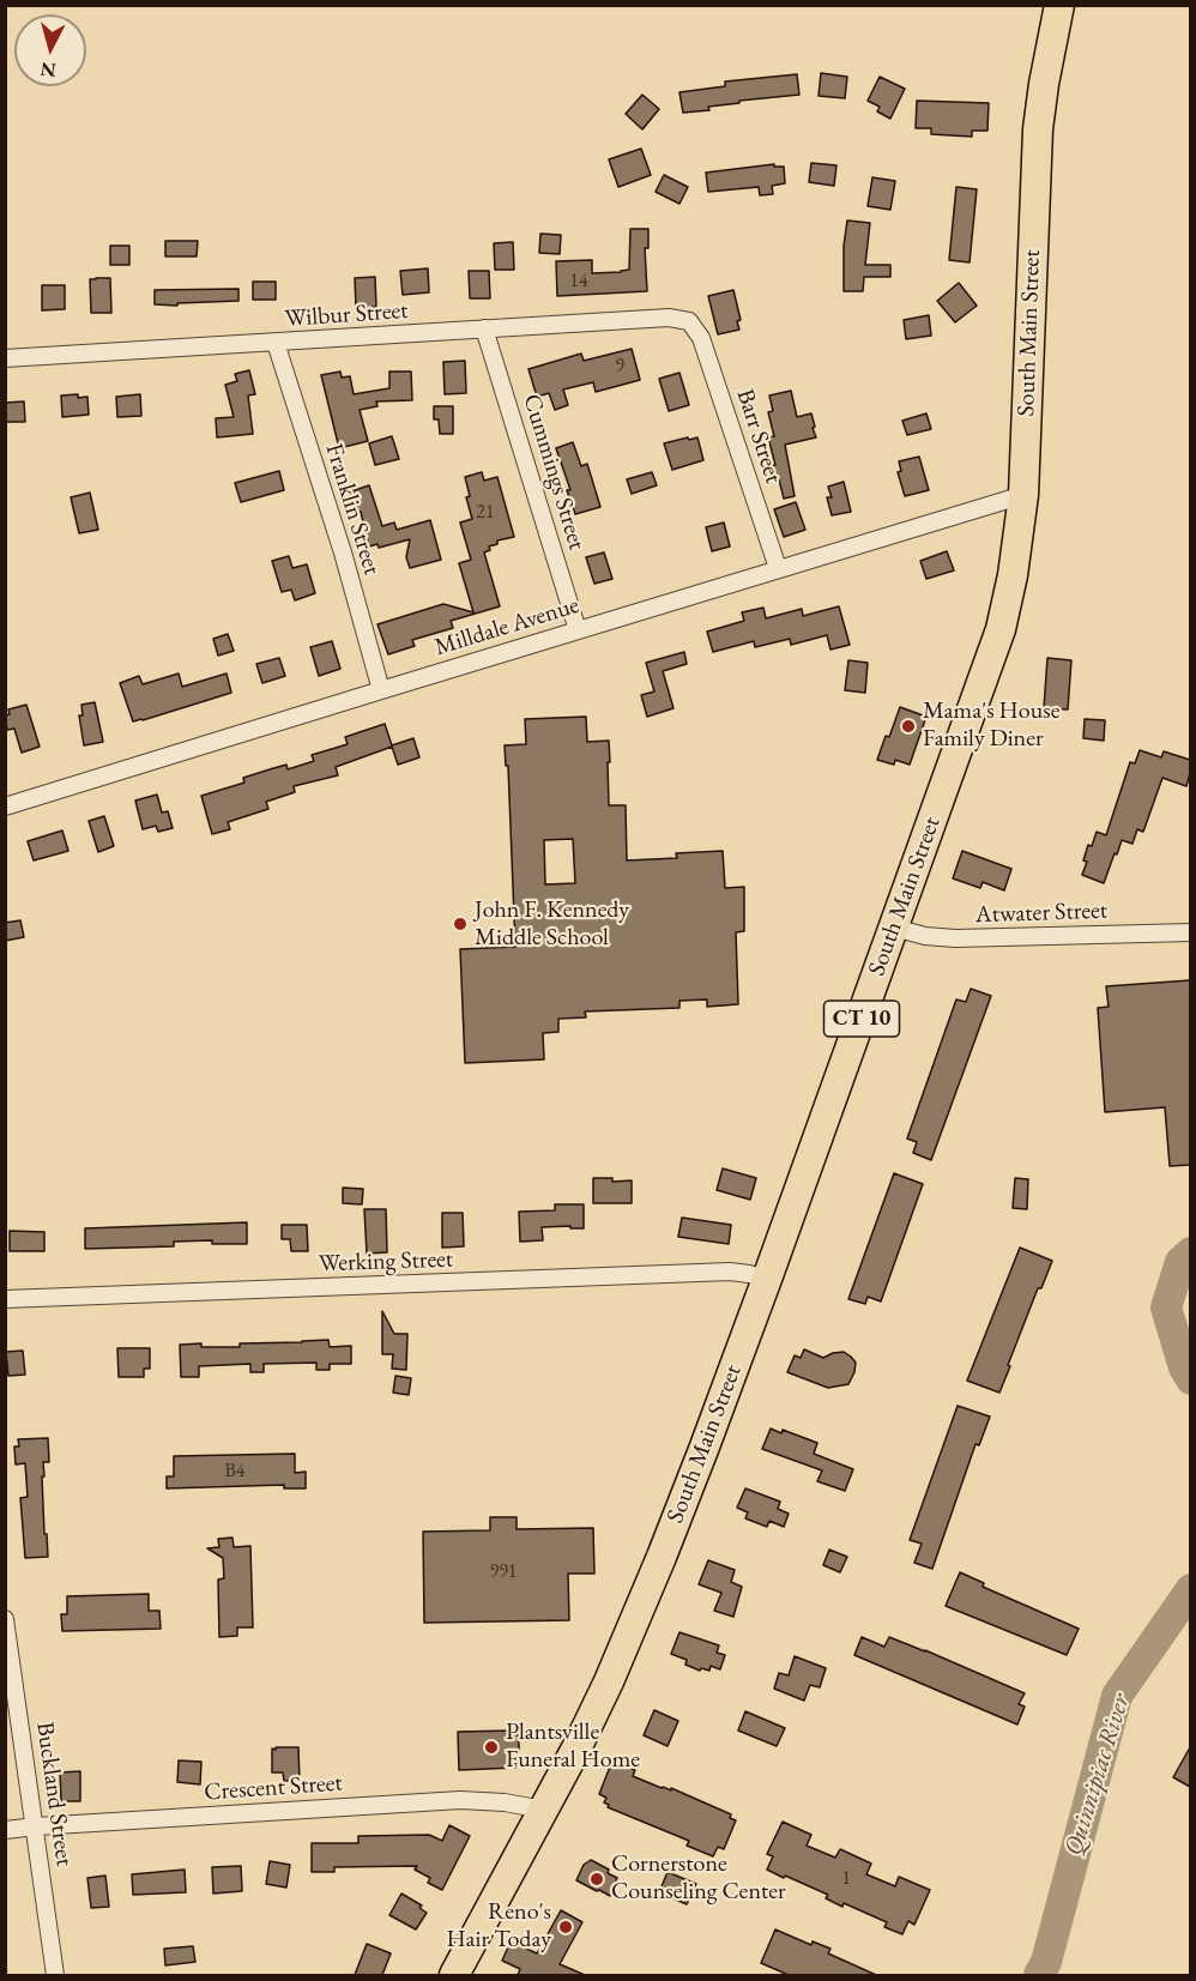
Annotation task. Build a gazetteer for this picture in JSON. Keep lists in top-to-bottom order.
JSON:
{
  "streets": {
    "highway": ["South Main Street", "CT 10"],
    "street": [
      "Wilbur Street",
      "Barr Street",
      "Cummings Street",
      "Franklin Street",
      "Milldale Avenue",
      "Atwater Street",
      "Werking Street",
      "Crescent Street",
      "Buckland Street"
    ]
  },
  "crossings": [
    ["Wilbur Street", "Barr Street"],
    ["Wilbur Street", "Cummings Street"],
    ["Wilbur Street", "Franklin Street"],
    ["South Main Street", "Milldale Avenue"],
    ["South Main Street", "Atwater Street"],
    ["South Main Street", "Werking Street"],
    ["South Main Street", "Crescent Street"],
    ["Barr Street", "Milldale Avenue"],
    ["Cummings Street", "Milldale Avenue"],
    ["Franklin Street", "Milldale Avenue"],
    ["Crescent Street", "Buckland Street"]
  ],
  "water": ["Quinnipiac River"],
  "places": [
    "Mama's House Family Diner",
    "John F. Kennedy Middle School",
    "Plantsville Funeral Home",
    "Cornerstone Counseling Center",
    "Reno's Hair Today"
  ],
  "house_numbers": [
    "14",
    "9",
    "21",
    "B4",
    "991",
    "1"
  ],
  "north": "bottom"
}
